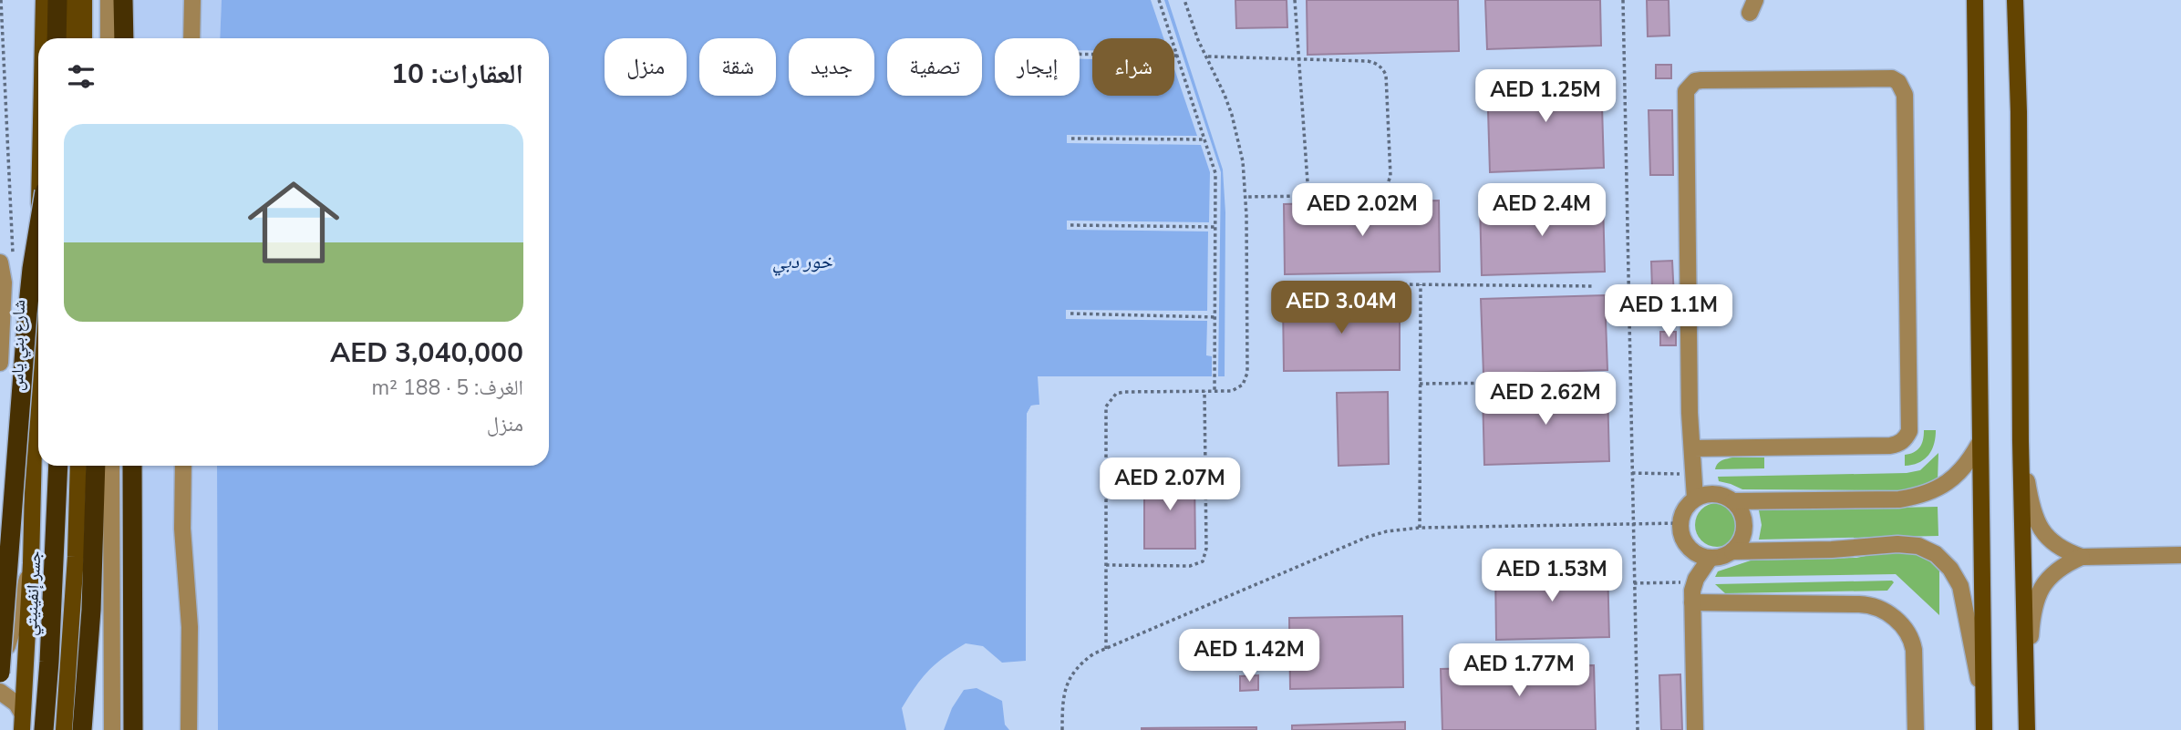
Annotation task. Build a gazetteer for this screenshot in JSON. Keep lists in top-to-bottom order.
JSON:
{
  "streets": {
    "highway": ["جسر إنفينيتي"],
    "main road": ["شارع بني ياس"]
  },
  "water": ["خور دبي"],
  "page": {
    "chip": [
      "شراء",
      "إيجار",
      "تصفية",
      "جديد",
      "شقة",
      "منزل"
    ],
    "heading": "العقارات: 10",
    "price": [
      "AED 1.25M",
      "AED 2.02M",
      "AED 2.4M",
      "AED 3.04M",
      "AED 1.1M",
      "AED 2.62M",
      "AED 2.07M",
      "AED 1.53M",
      "AED 1.42M",
      "AED 1.77M"
    ],
    "list": [
      {
        "name": "AED 3,040,000",
        "note": "الغرف: 5 · 188 m² · منزل"
      }
    ]
  }
}
